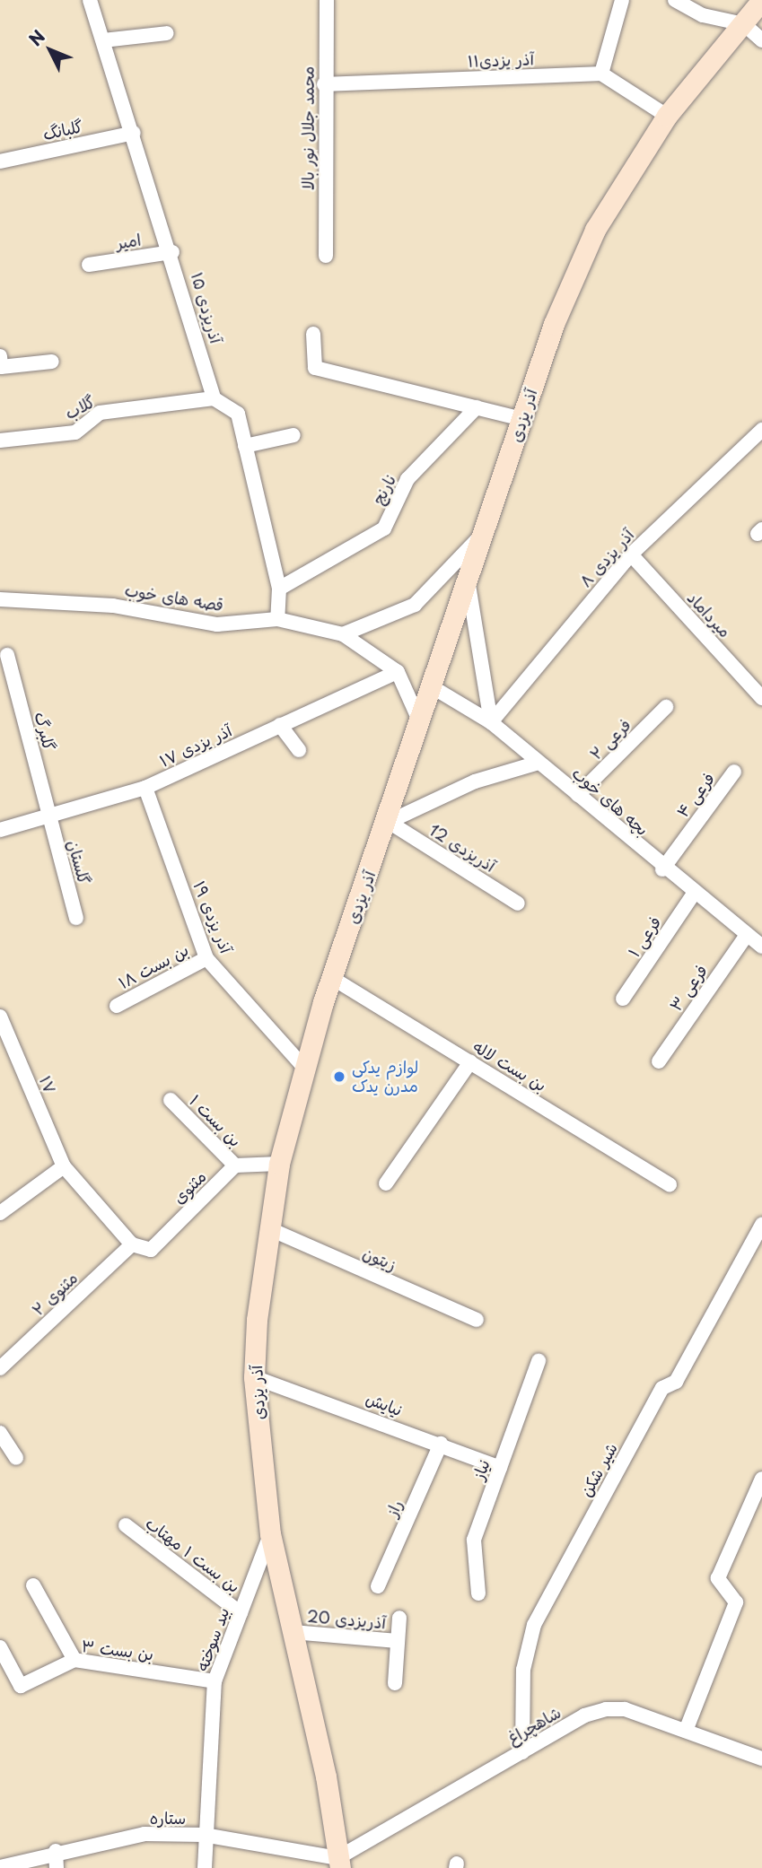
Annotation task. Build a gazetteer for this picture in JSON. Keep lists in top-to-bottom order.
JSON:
{
  "streets": {
    "street": [
      "آذر یزدی۱۱",
      "محمد جلال نور بالا",
      "گلبانگ",
      "امیر",
      "۱۵ آذریزدی",
      "گلاب",
      "آذر یزدی",
      "نارنج",
      "۸ آذر یزدی",
      "قصه های خوب",
      "میرداماد",
      "گلبرگ",
      "فرعی ۲",
      "آذر یزدی ۱۷",
      "فرعی ۴",
      "بچه های خوب",
      "آذریزدی 12",
      "گلستان",
      "آذر یزدی ۱۹",
      "فرعی ۱",
      "بن بست ۱۸",
      "فرعی ۳",
      "بن بست لاله",
      "۱۷",
      "بن بست ۱",
      "مثنوی",
      "زیتون",
      "مثنوی ۲",
      "نیایش",
      "نیاز",
      "شیر شکن",
      "راز",
      "بن بست ۱ مهتاب",
      "آذریزدی 20",
      "بید سوخته",
      "بن بست ۳",
      "شاهچراغ",
      "ستاره"
    ]
  },
  "crossings": [
    ["آذر یزدی۱۱", "محمد جلال نور بالا"],
    ["گلبانگ", "۱۵ آذریزدی"],
    ["امیر", "۱۵ آذریزدی"],
    ["۱۵ آذریزدی", "گلاب"],
    ["آذر یزدی", "بچه های خوب"],
    ["آذر یزدی", "آذریزدی 12"],
    ["آذر یزدی", "آذر یزدی ۱۹"],
    ["آذر یزدی", "بن بست لاله"],
    ["آذر یزدی", "زیتون"],
    ["آذر یزدی", "نیایش"],
    ["آذر یزدی", "آذریزدی 20"],
    ["آذر یزدی", "بید سوخته"],
    ["آذر یزدی", "شاهچراغ"],
    ["آذر یزدی", "ستاره"],
    ["۸ آذر یزدی", "میرداماد"],
    ["۸ آذر یزدی", "بچه های خوب"],
    ["قصه های خوب", "آذر یزدی ۱۷"],
    ["گلبرگ", "آذر یزدی ۱۷"],
    ["گلبرگ", "گلستان"],
    ["فرعی ۲", "بچه های خوب"],
    ["آذر یزدی ۱۷", "گلستان"],
    ["آذر یزدی ۱۷", "آذر یزدی ۱۹"],
    ["فرعی ۴", "بچه های خوب"],
    ["بچه های خوب", "فرعی ۱"],
    ["بچه های خوب", "فرعی ۳"],
    ["آذر یزدی ۱۹", "بن بست ۱۸"],
    ["۱۷", "مثنوی"],
    ["۱۷", "مثنوی ۲"],
    ["بن بست ۱", "مثنوی"],
    ["مثنوی", "مثنوی ۲"],
    ["نیایش", "نیاز"],
    ["نیایش", "راز"],
    ["شیر شکن", "شاهچراغ"],
    ["بن بست ۱ مهتاب", "بید سوخته"],
    ["بید سوخته", "بن بست ۳"],
    ["بید سوخته", "ستاره"],
    ["شاهچراغ", "ستاره"]
  ],
  "places": ["لوازم یدکی مدرن یدک"],
  "north": "top left"
}
